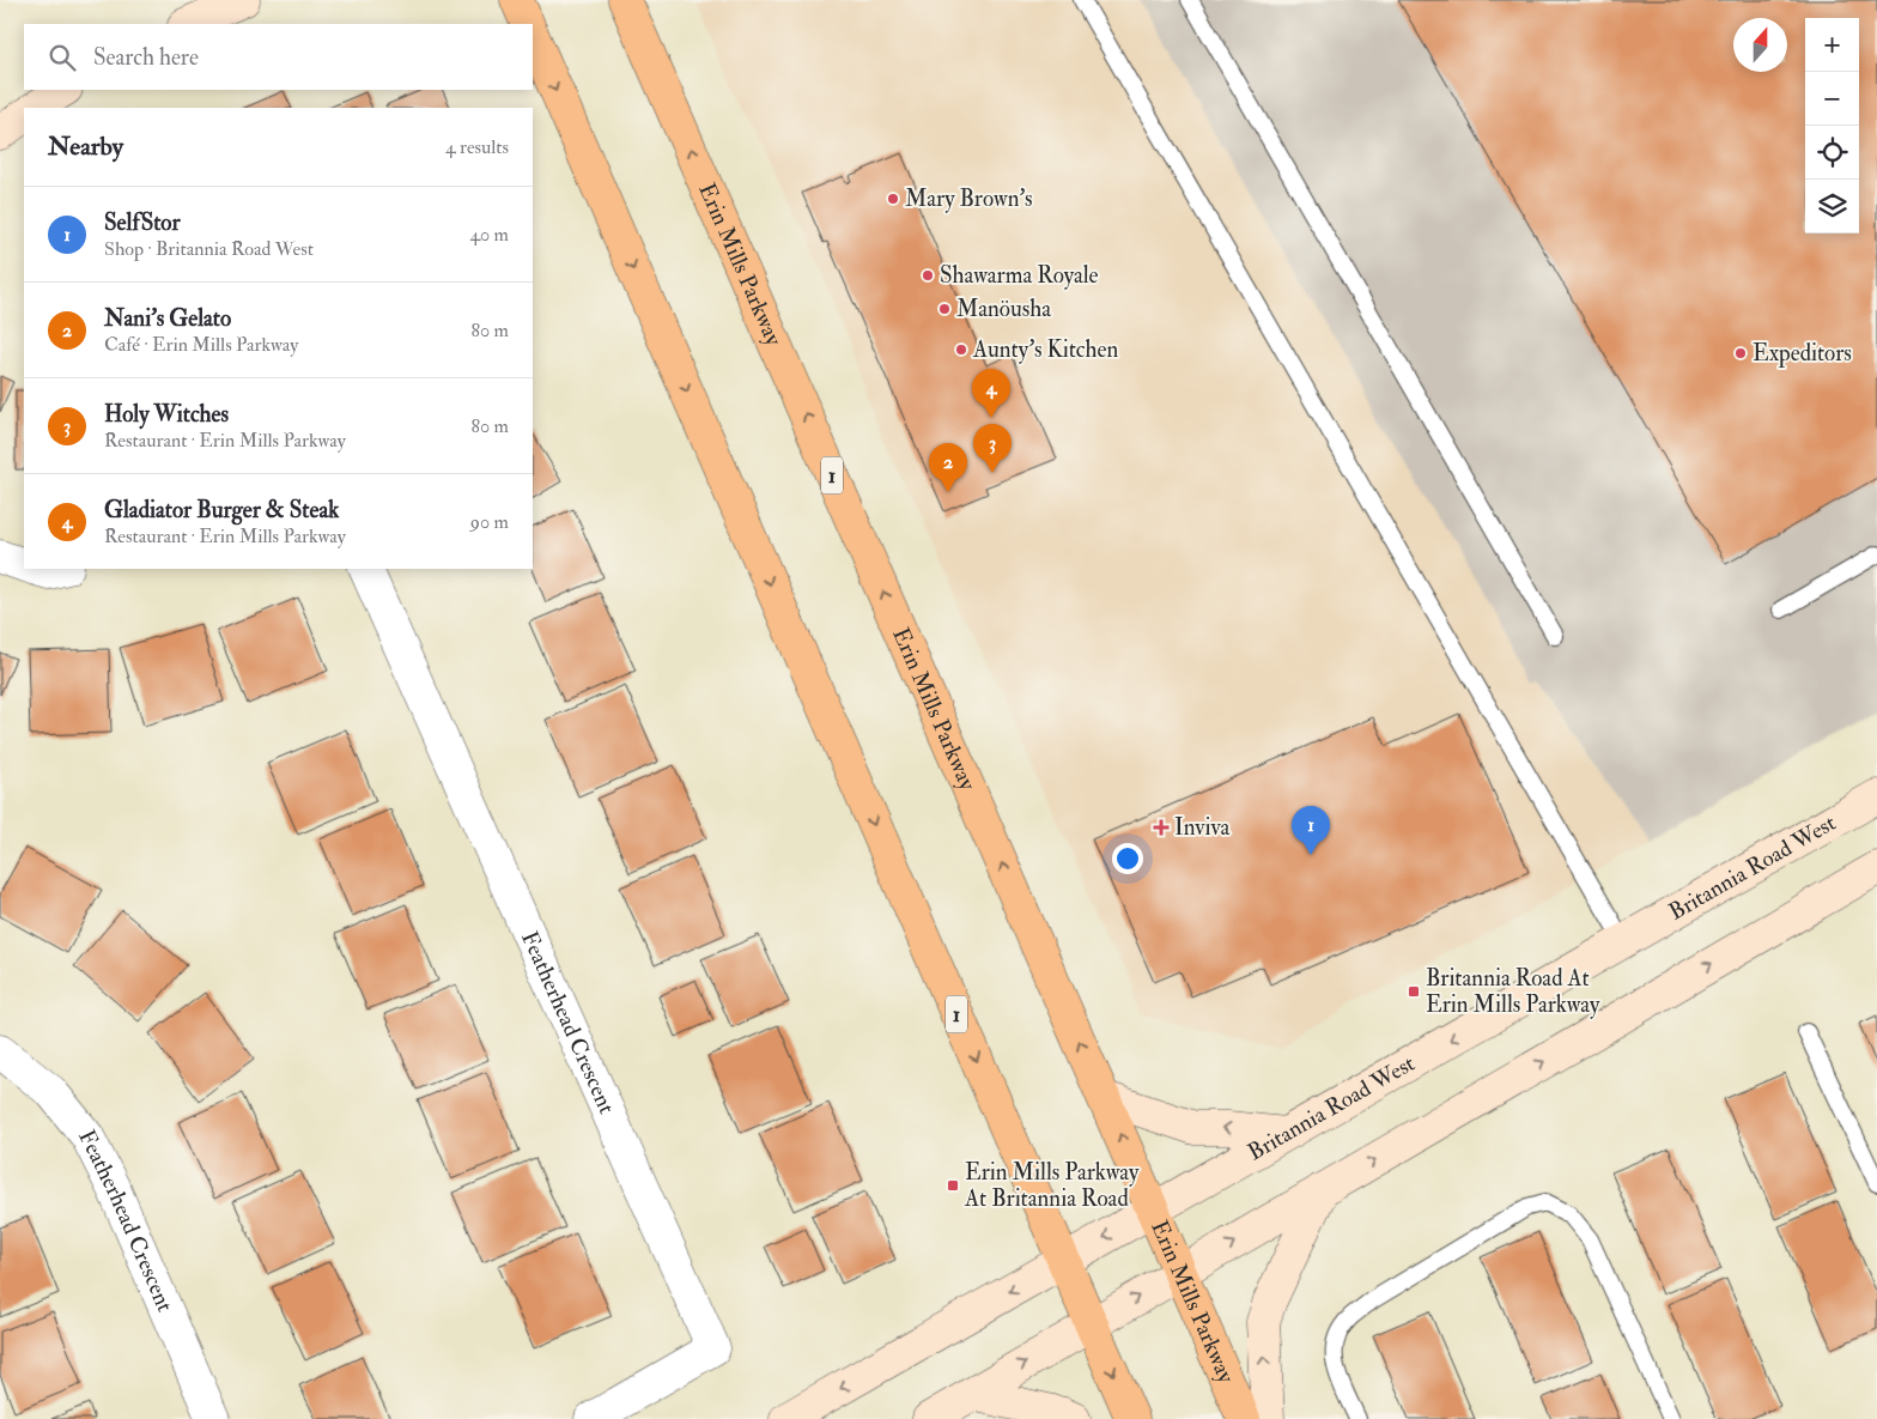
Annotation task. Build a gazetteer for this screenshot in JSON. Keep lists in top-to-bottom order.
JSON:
{
  "streets": {
    "main road": ["Erin Mills Parkway", "1", "Britannia Road West"],
    "street": ["Featherhead Crescent"]
  },
  "crossings": [
    ["Erin Mills Parkway", "Britannia Road West"],
    ["1", "Britannia Road West"]
  ],
  "places": {
    "other": [
      "Mary Brown's",
      "Shawarma Royale",
      "Manöusha",
      "Aunty's Kitchen",
      "Expeditors"
    ],
    "health": ["Inviva"],
    "transit": ["Britannia Road At Erin Mills Parkway", "Erin Mills Parkway At Britannia Road"]
  },
  "north": "top",
  "page": {
    "map_buttons": ["+", "−"],
    "search": "Search here",
    "heading": ["Nearby", "4 results"],
    "list": [
      {
        "mark": "1",
        "name": "SelfStor",
        "note": "Shop · Britannia Road West",
        "value": "40 m"
      },
      {
        "mark": "2",
        "name": "Nani’s Gelato",
        "note": "Café · Erin Mills Parkway",
        "value": "80 m"
      },
      {
        "mark": "3",
        "name": "Holy Witches",
        "note": "Restaurant · Erin Mills Parkway",
        "value": "80 m"
      },
      {
        "mark": "4",
        "name": "Gladiator Burger & Steak",
        "note": "Restaurant · Erin Mills Parkway",
        "value": "90 m"
      }
    ],
    "pins": [
      "4",
      "3",
      "2",
      "1"
    ]
  }
}
